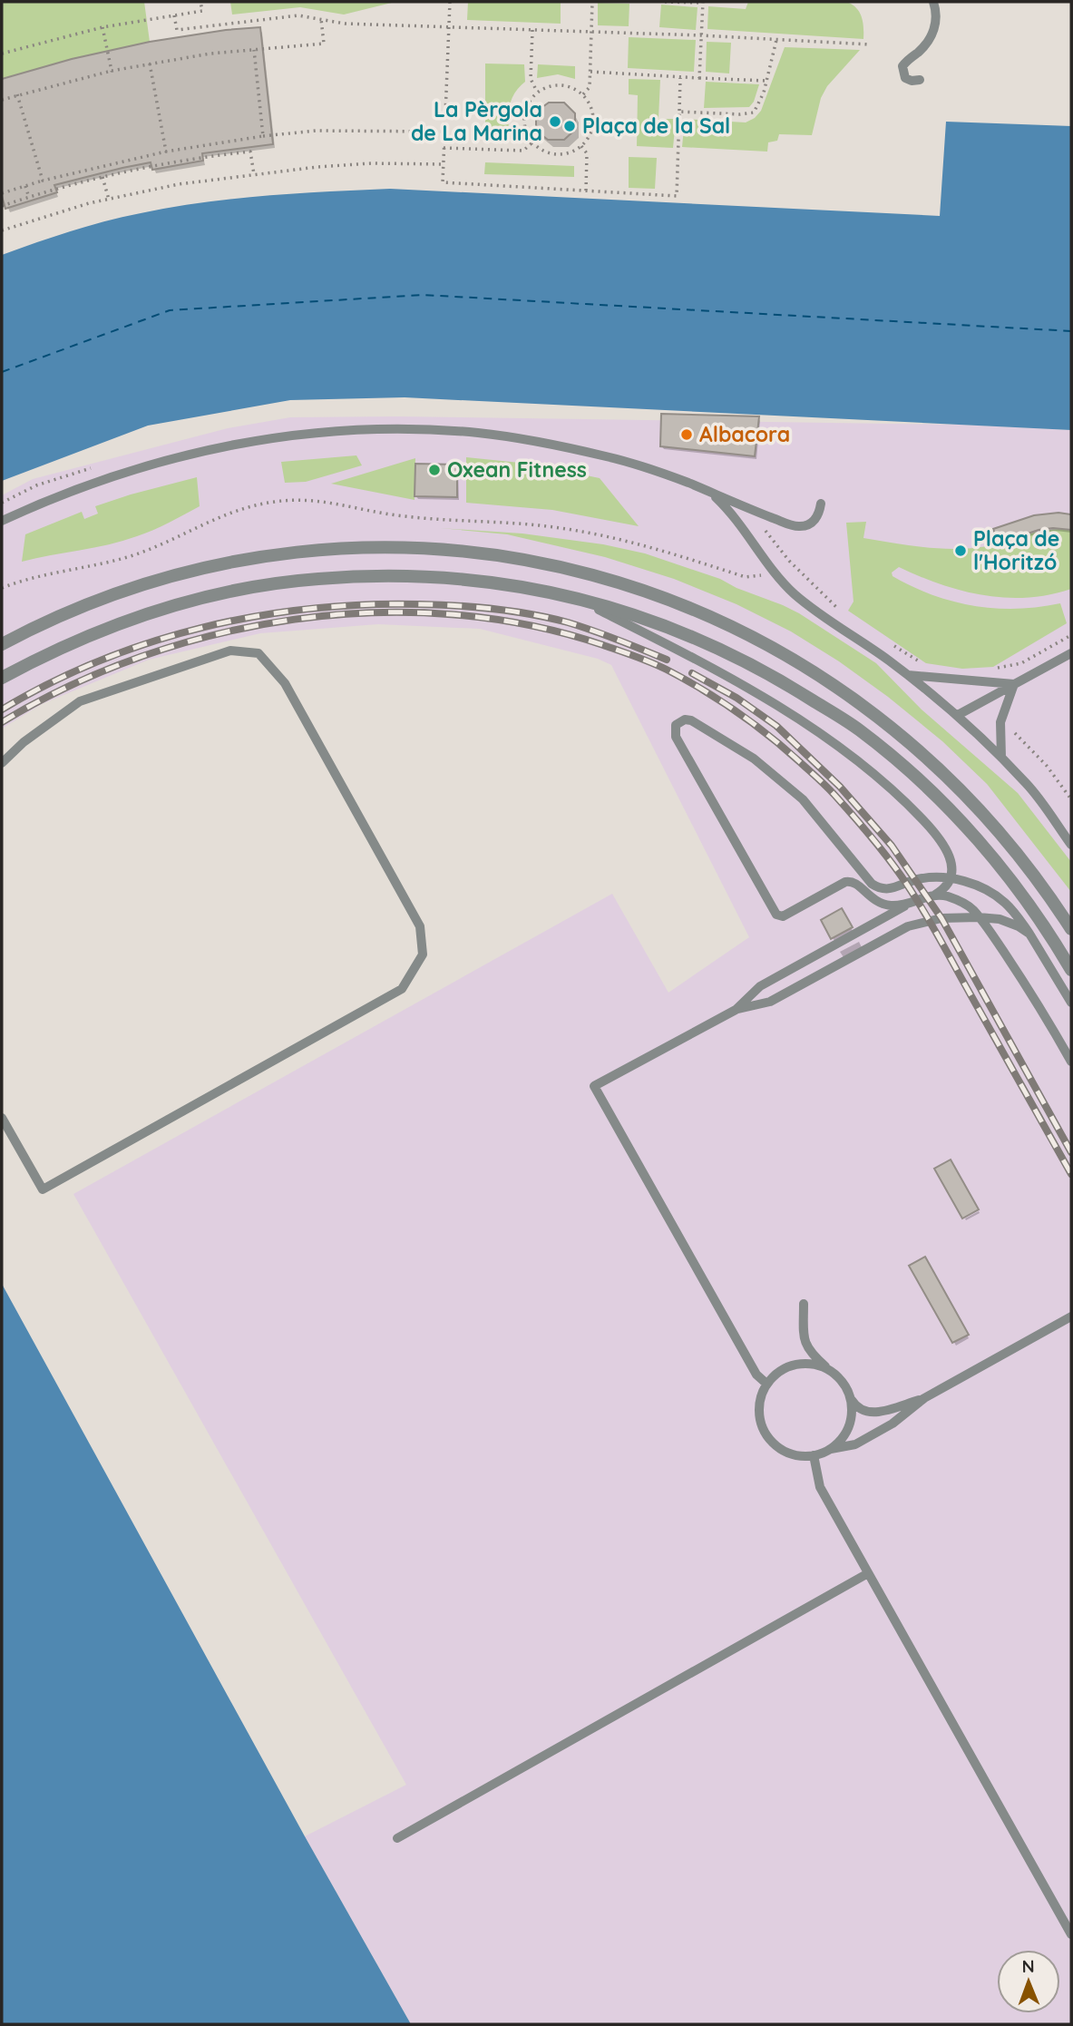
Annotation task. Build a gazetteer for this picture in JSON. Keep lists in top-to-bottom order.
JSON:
{
  "places": [
    "La Pèrgola de La Marina",
    "Plaça de la Sal",
    "Albacora",
    "Oxean Fitness",
    "Plaça de l'Horitzó"
  ],
  "north": "top"
}
